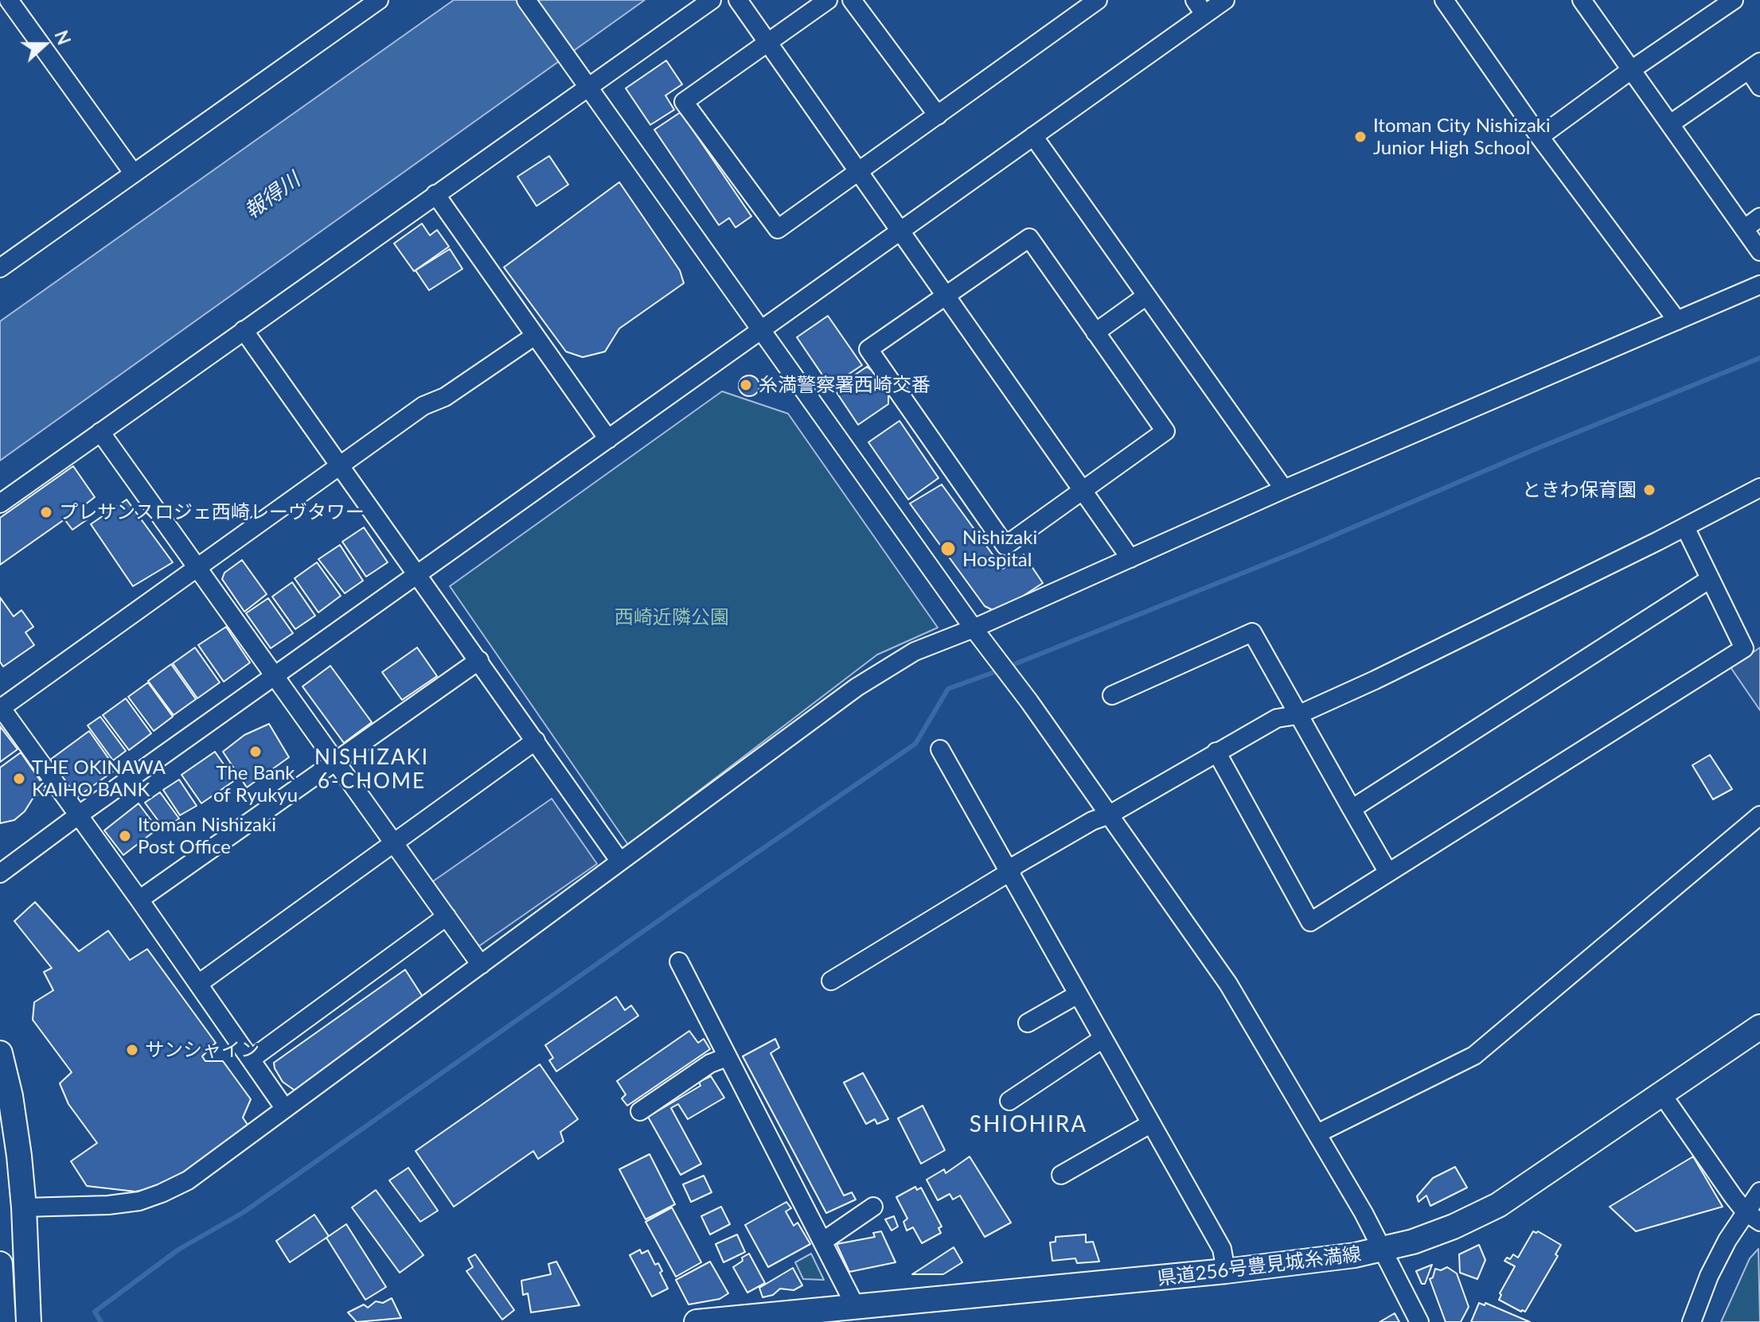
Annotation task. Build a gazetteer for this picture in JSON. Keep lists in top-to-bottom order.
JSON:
{
  "streets": {
    "main road": ["県道256号豊見城糸満線"]
  },
  "districts": ["NISHIZAKI 6-CHOME", "SHIOHIRA"],
  "water": ["報得川"],
  "parks": ["西崎近隣公園"],
  "places": [
    "Itoman City Nishizaki Junior High School",
    "糸満警察署西崎交番",
    "ときわ保育園",
    "プレサンスロジェ西崎レーヴタワー",
    "Nishizaki Hospital",
    "The Bank of Ryukyu",
    "THE OKINAWA KAIHO BANK",
    "Itoman Nishizaki Post Office",
    "サンシャイン"
  ],
  "north": "right"
}
